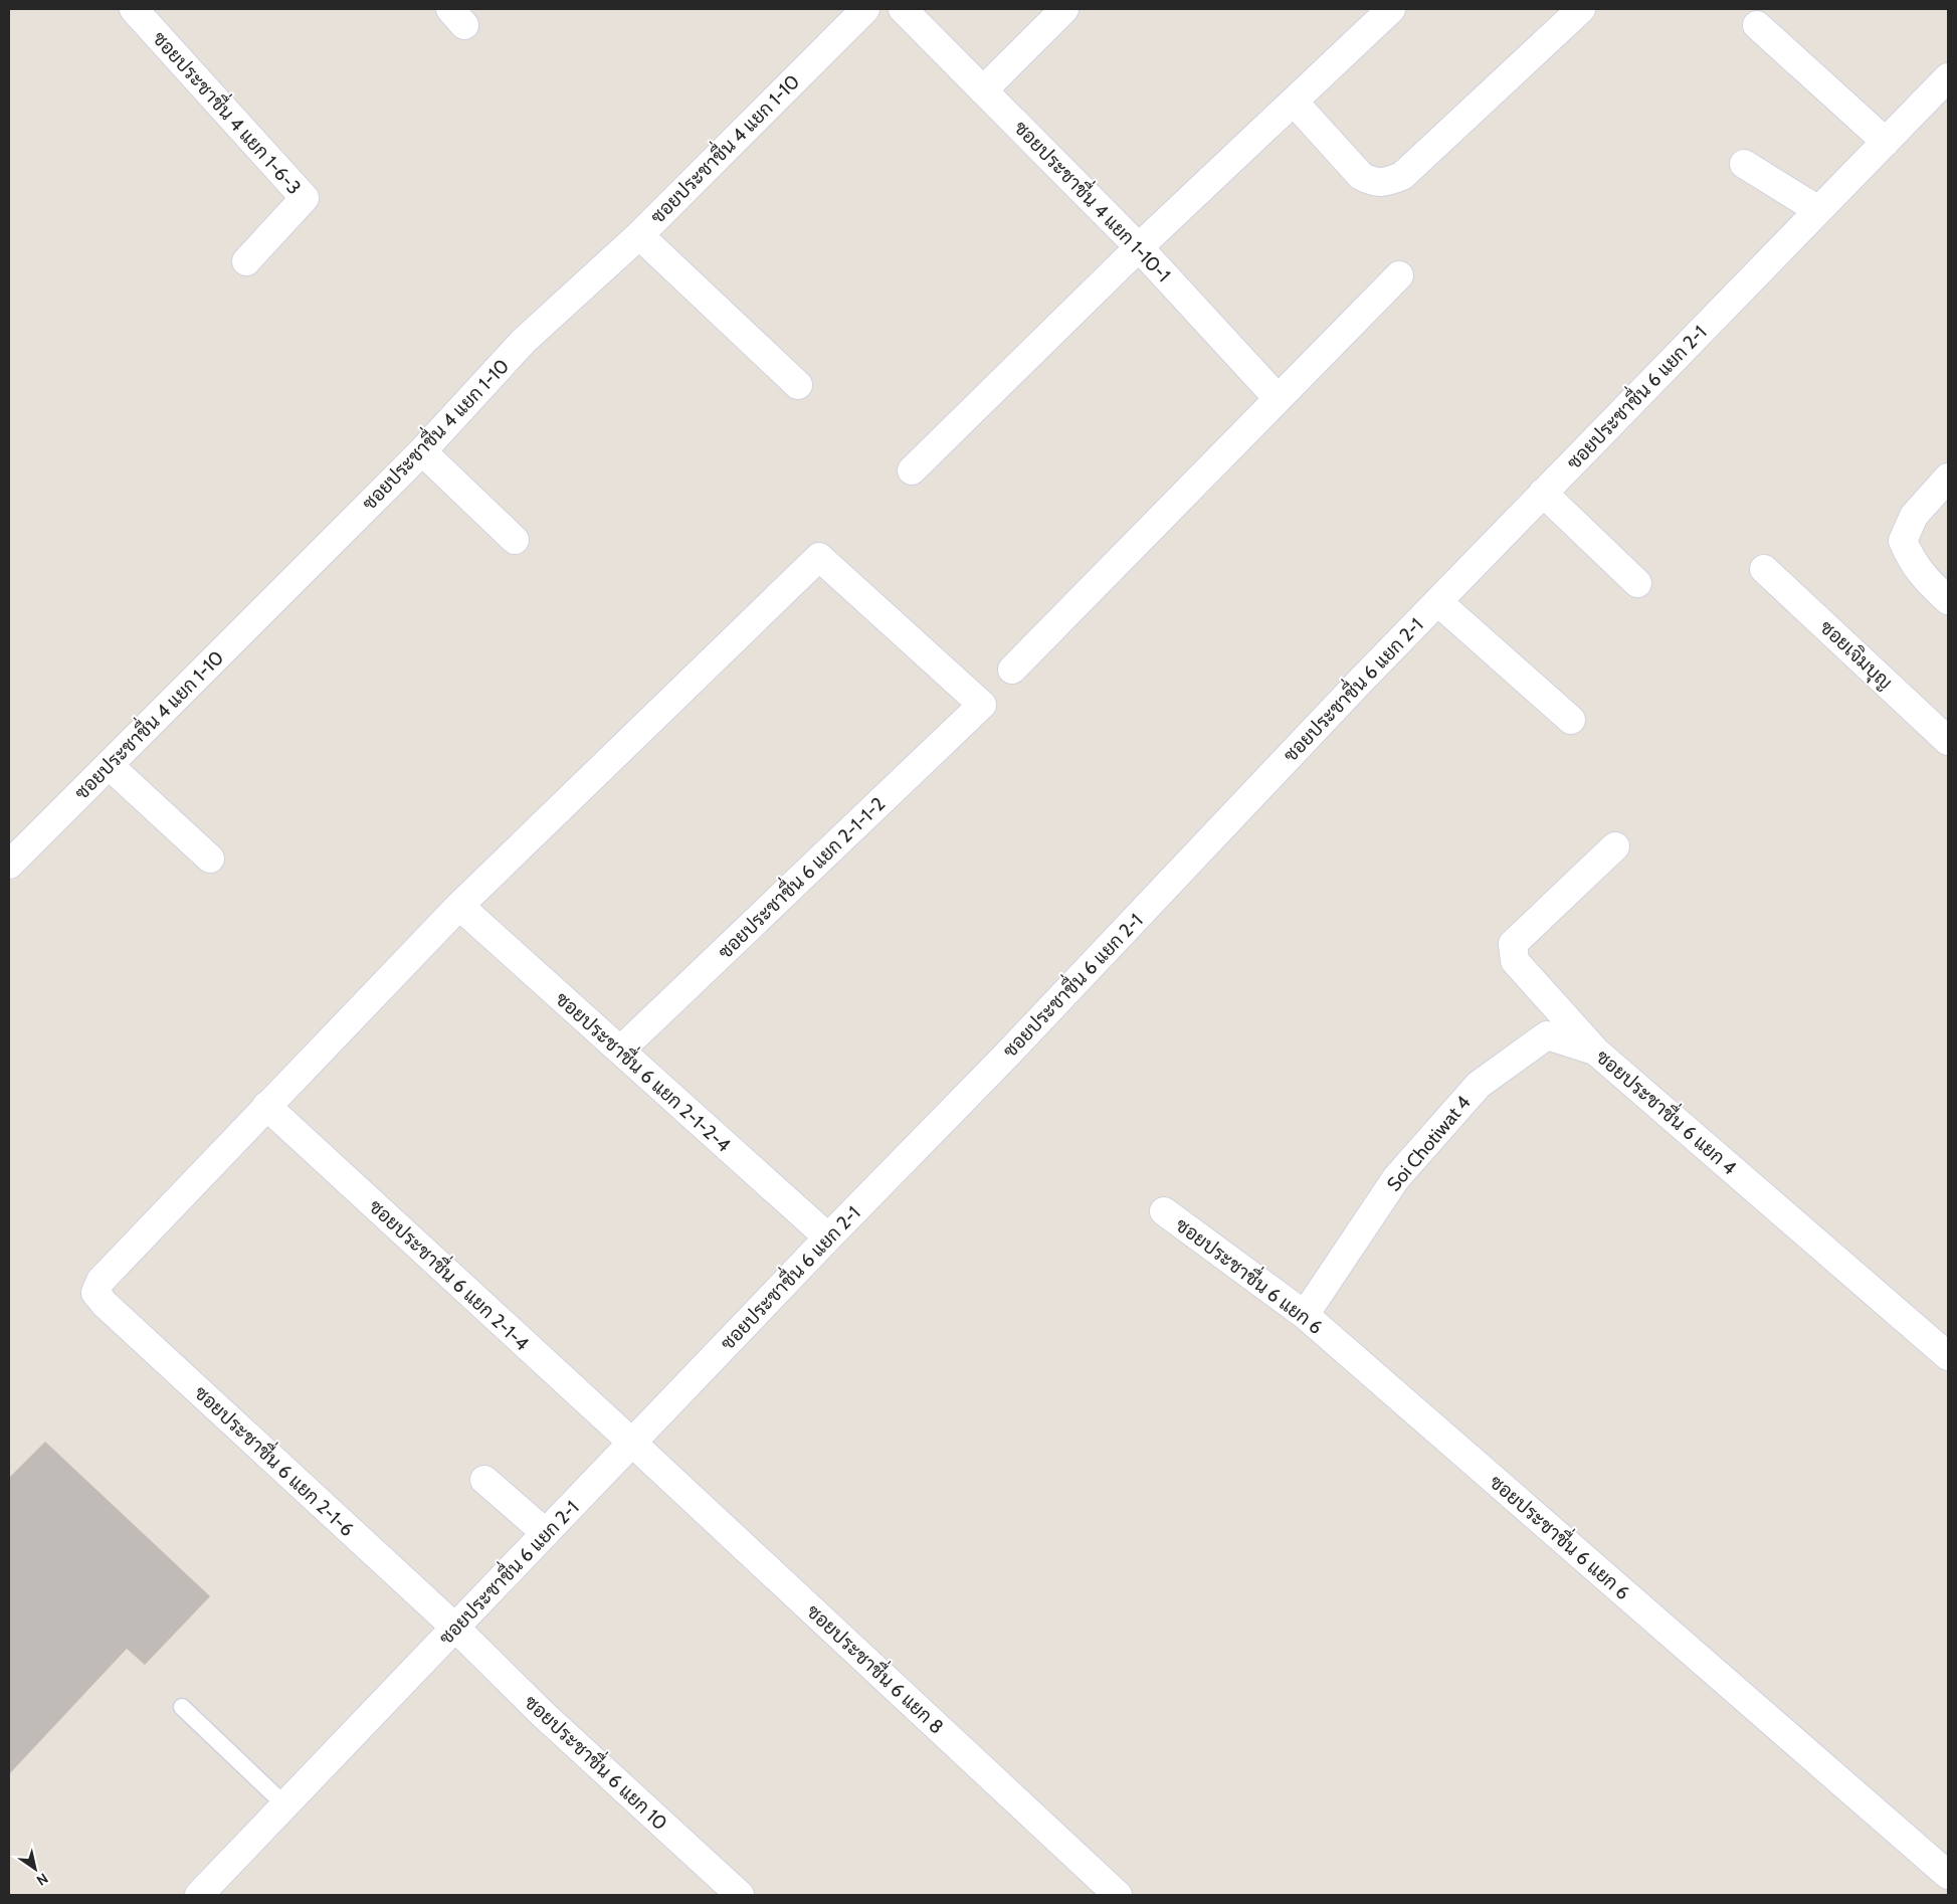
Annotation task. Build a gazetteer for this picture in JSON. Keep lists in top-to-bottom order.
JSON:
{
  "streets": {
    "street": [
      "ซอยประชาชื่น 4 แยก 1-6-3",
      "ซอยประชาชื่น 4 แยก 1-10",
      "ซอยประชาชื่น 4 แยก 1-10-1",
      "ซอยประชาชื่น 6 แยก 2-1",
      "ซอยเจิมบุญ",
      "ซอยประชาชื่น 6 แยก 2-1-1-2",
      "ซอยประชาชื่น 6 แยก 2-1-2-4",
      "ซอยประชาชื่น 6 แยก 4",
      "Soi Chotiwat 4",
      "ซอยประชาชื่น 6 แยก 2-1-4",
      "ซอยประชาชื่น 6 แยก 6",
      "ซอยประชาชื่น 6 แยก 2-1-6",
      "ซอยประชาชื่น 6 แยก 8",
      "ซอยประชาชื่น 6 แยก 10"
    ]
  },
  "crossings": [
    ["ซอยประชาชื่น 6 แยก 2-1", "ซอยประชาชื่น 6 แยก 2-1-2-4"],
    ["ซอยประชาชื่น 6 แยก 2-1", "ซอยประชาชื่น 6 แยก 2-1-4"],
    ["ซอยประชาชื่น 6 แยก 2-1", "ซอยประชาชื่น 6 แยก 2-1-6"],
    ["ซอยประชาชื่น 6 แยก 2-1", "ซอยประชาชื่น 6 แยก 8"],
    ["ซอยประชาชื่น 6 แยก 2-1", "ซอยประชาชื่น 6 แยก 10"],
    ["ซอยประชาชื่น 6 แยก 2-1-1-2", "ซอยประชาชื่น 6 แยก 2-1-2-4"],
    ["ซอยประชาชื่น 6 แยก 4", "Soi Chotiwat 4"],
    ["Soi Chotiwat 4", "ซอยประชาชื่น 6 แยก 6"],
    ["ซอยประชาชื่น 6 แยก 2-1-4", "ซอยประชาชื่น 6 แยก 2-1-6"],
    ["ซอยประชาชื่น 6 แยก 2-1-4", "ซอยประชาชื่น 6 แยก 8"],
    ["ซอยประชาชื่น 6 แยก 2-1-6", "ซอยประชาชื่น 6 แยก 10"]
  ],
  "north": "bottom right"
}
